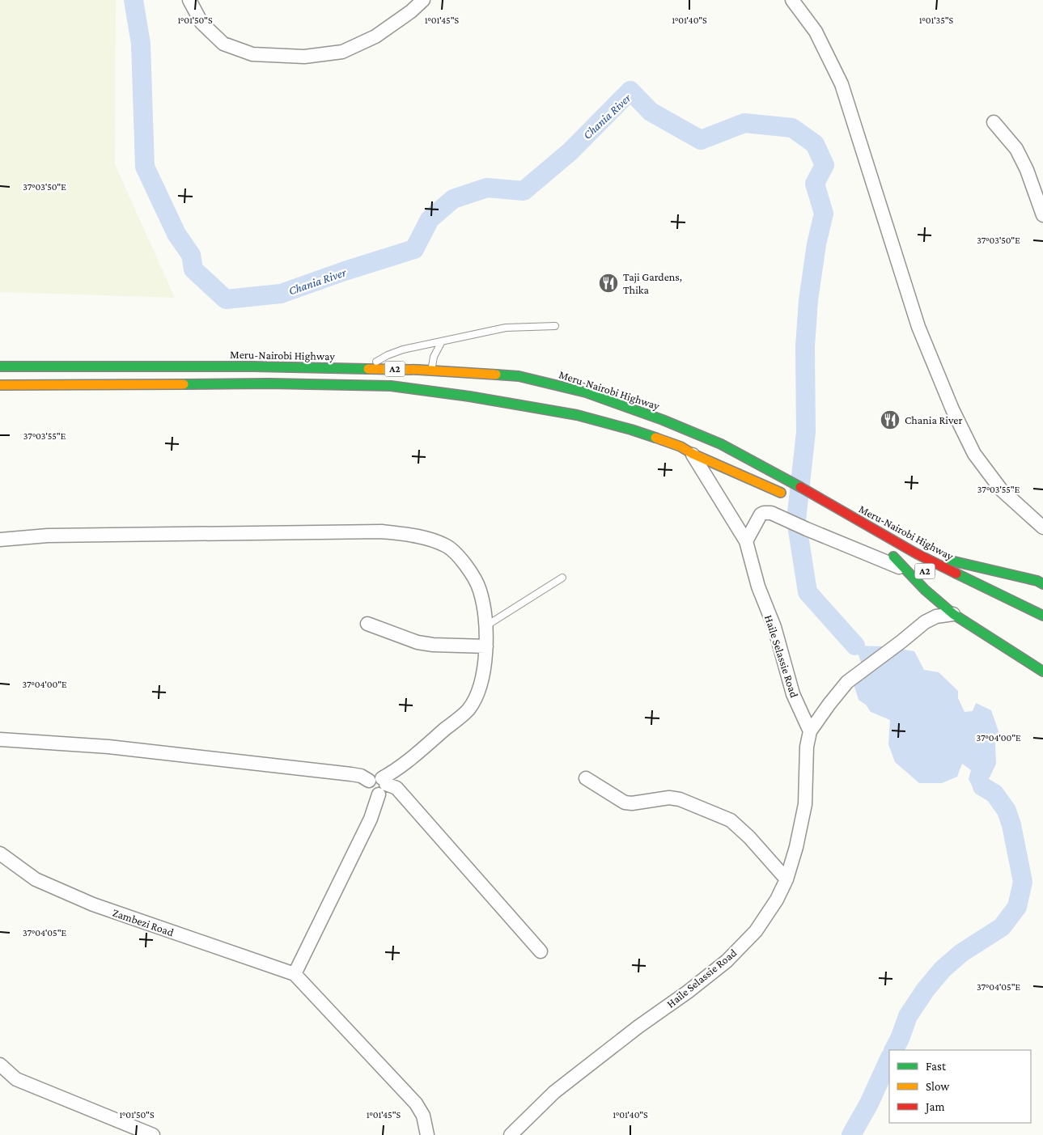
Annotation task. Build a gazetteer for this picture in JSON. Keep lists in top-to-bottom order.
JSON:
{
  "streets": {
    "highway": ["Meru-Nairobi Highway", "A2"],
    "street": ["Haile Selassie Road", "Zambezi Road"]
  },
  "crossings": [
    ["A2", "Haile Selassie Road"]
  ],
  "water": ["Chania River"],
  "places": {
    "restaurant": ["Taji Gardens, Thika", "Chania River"]
  },
  "legend": ["Fast", "Slow", "Jam"],
  "coordinates": [
    "1°01'50\"S",
    "1°01'45\"S",
    "1°01'40\"S",
    "1°01'35\"S",
    "37°03'50\"E",
    "37°03'55\"E",
    "37°04'00\"E",
    "37°04'05\"E"
  ]
}
